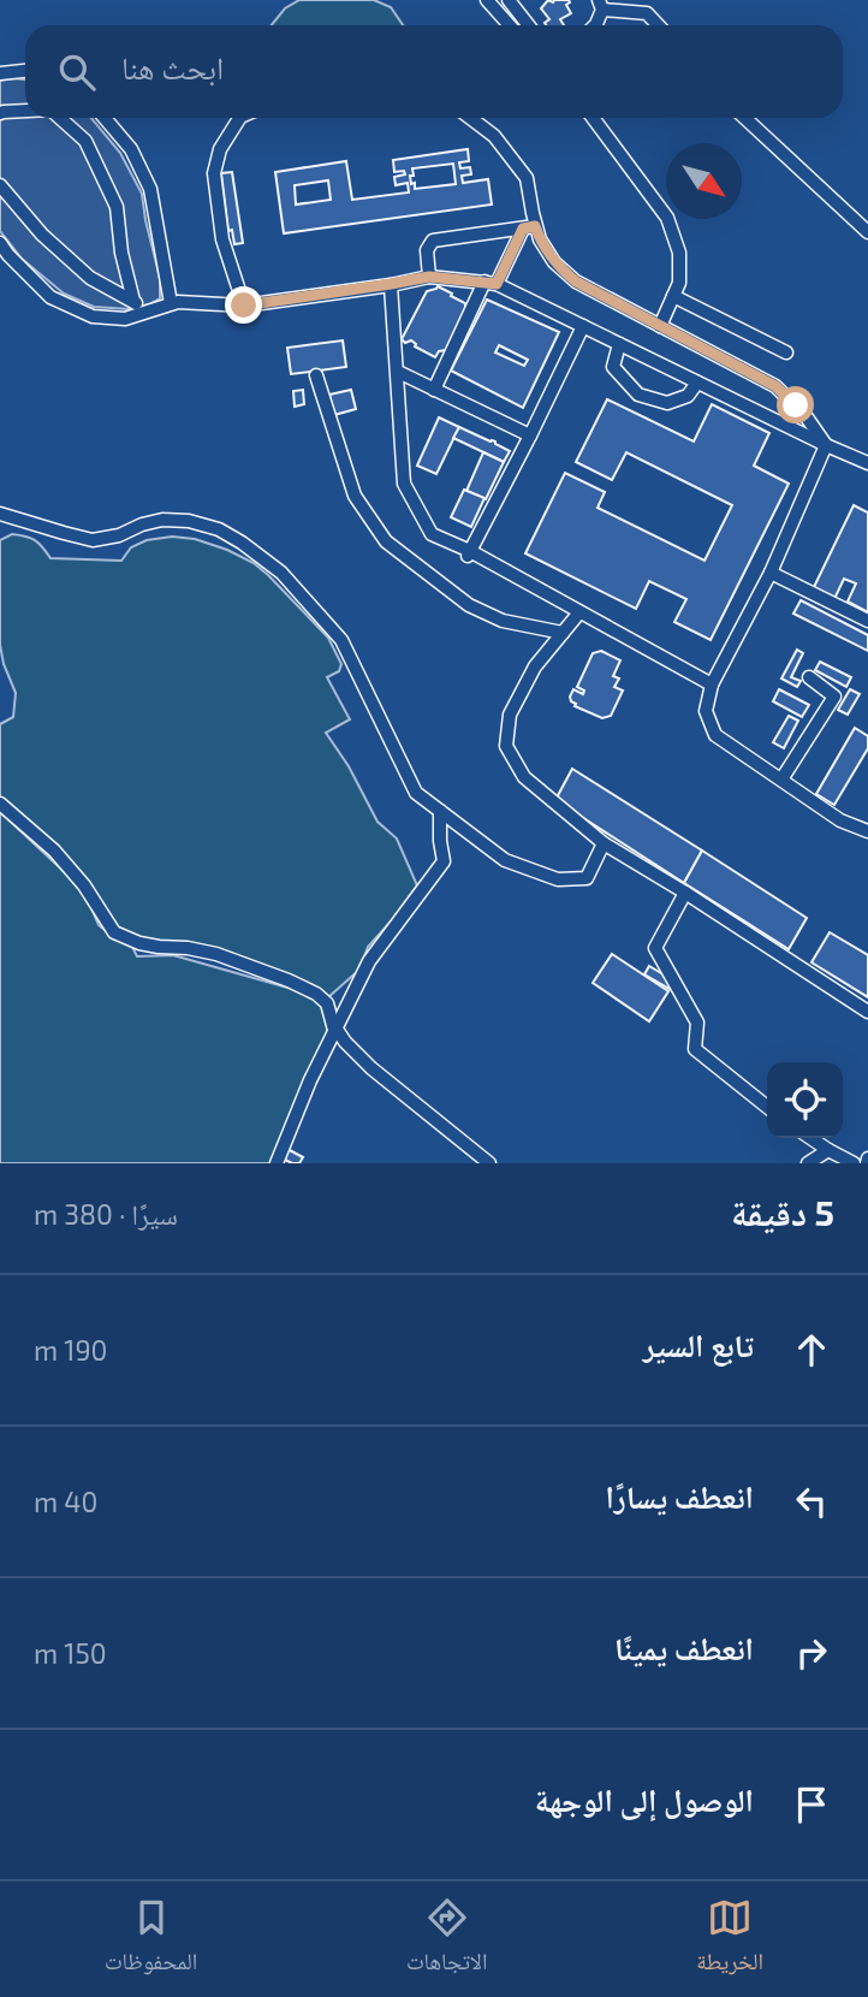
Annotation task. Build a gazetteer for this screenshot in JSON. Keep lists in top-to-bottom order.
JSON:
{
  "north": "bottom right",
  "page": {
    "search": "ابحث هنا",
    "heading": ["5 دقيقة", "سيرًا · 380 m"],
    "list": [
      ["تابع السير", "190 m"],
      ["انعطف يسارًا", "40 m"],
      ["انعطف يمينًا", "150 m"],
      "الوصول إلى الوجهة"
    ],
    "nav": ["الخريطة", "الاتجاهات", "المحفوظات"]
  }
}
